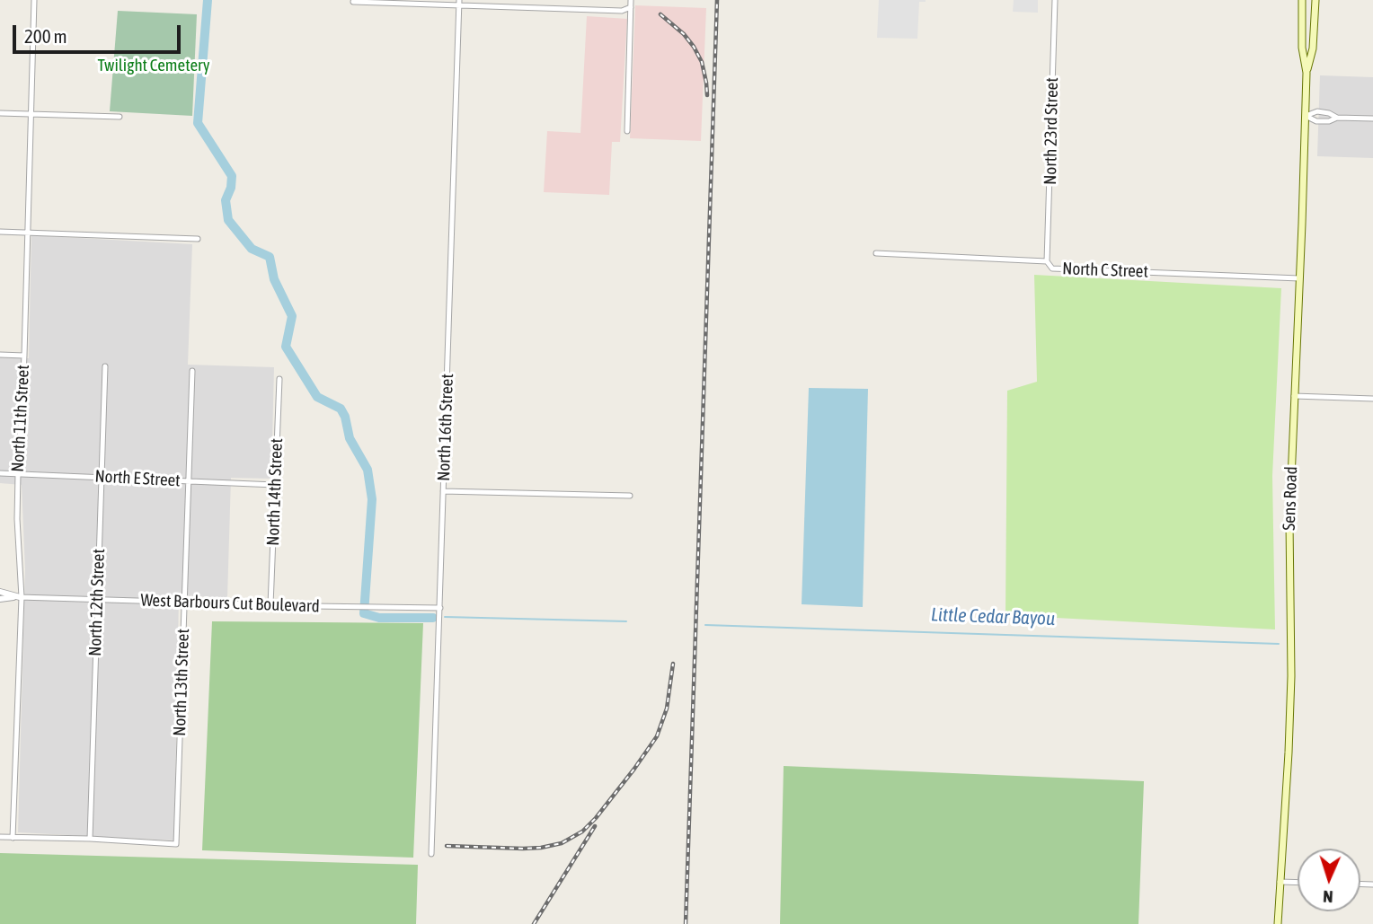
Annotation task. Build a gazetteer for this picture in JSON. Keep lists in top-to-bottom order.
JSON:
{
  "streets": {
    "main road": ["Sens Road"],
    "street": [
      "North 23rd Street",
      "North C Street",
      "North 11th Street",
      "North 16th Street",
      "North E Street",
      "North 14th Street",
      "North 12th Street",
      "West Barbours Cut Boulevard",
      "North 13th Street"
    ]
  },
  "crossings": [
    ["North 23rd Street", "North C Street"],
    ["North C Street", "Sens Road"],
    ["North 11th Street", "North E Street"],
    ["North 11th Street", "West Barbours Cut Boulevard"],
    ["North 16th Street", "West Barbours Cut Boulevard"],
    ["North E Street", "North 14th Street"],
    ["North E Street", "North 12th Street"],
    ["North E Street", "North 13th Street"],
    ["North 14th Street", "West Barbours Cut Boulevard"],
    ["North 12th Street", "West Barbours Cut Boulevard"],
    ["North 12th Street", "North 13th Street"],
    ["West Barbours Cut Boulevard", "North 13th Street"]
  ],
  "water": ["Little Cedar Bayou"],
  "parks": ["Twilight Cemetery"],
  "scale_bar": "200 m",
  "north": "bottom"
}
